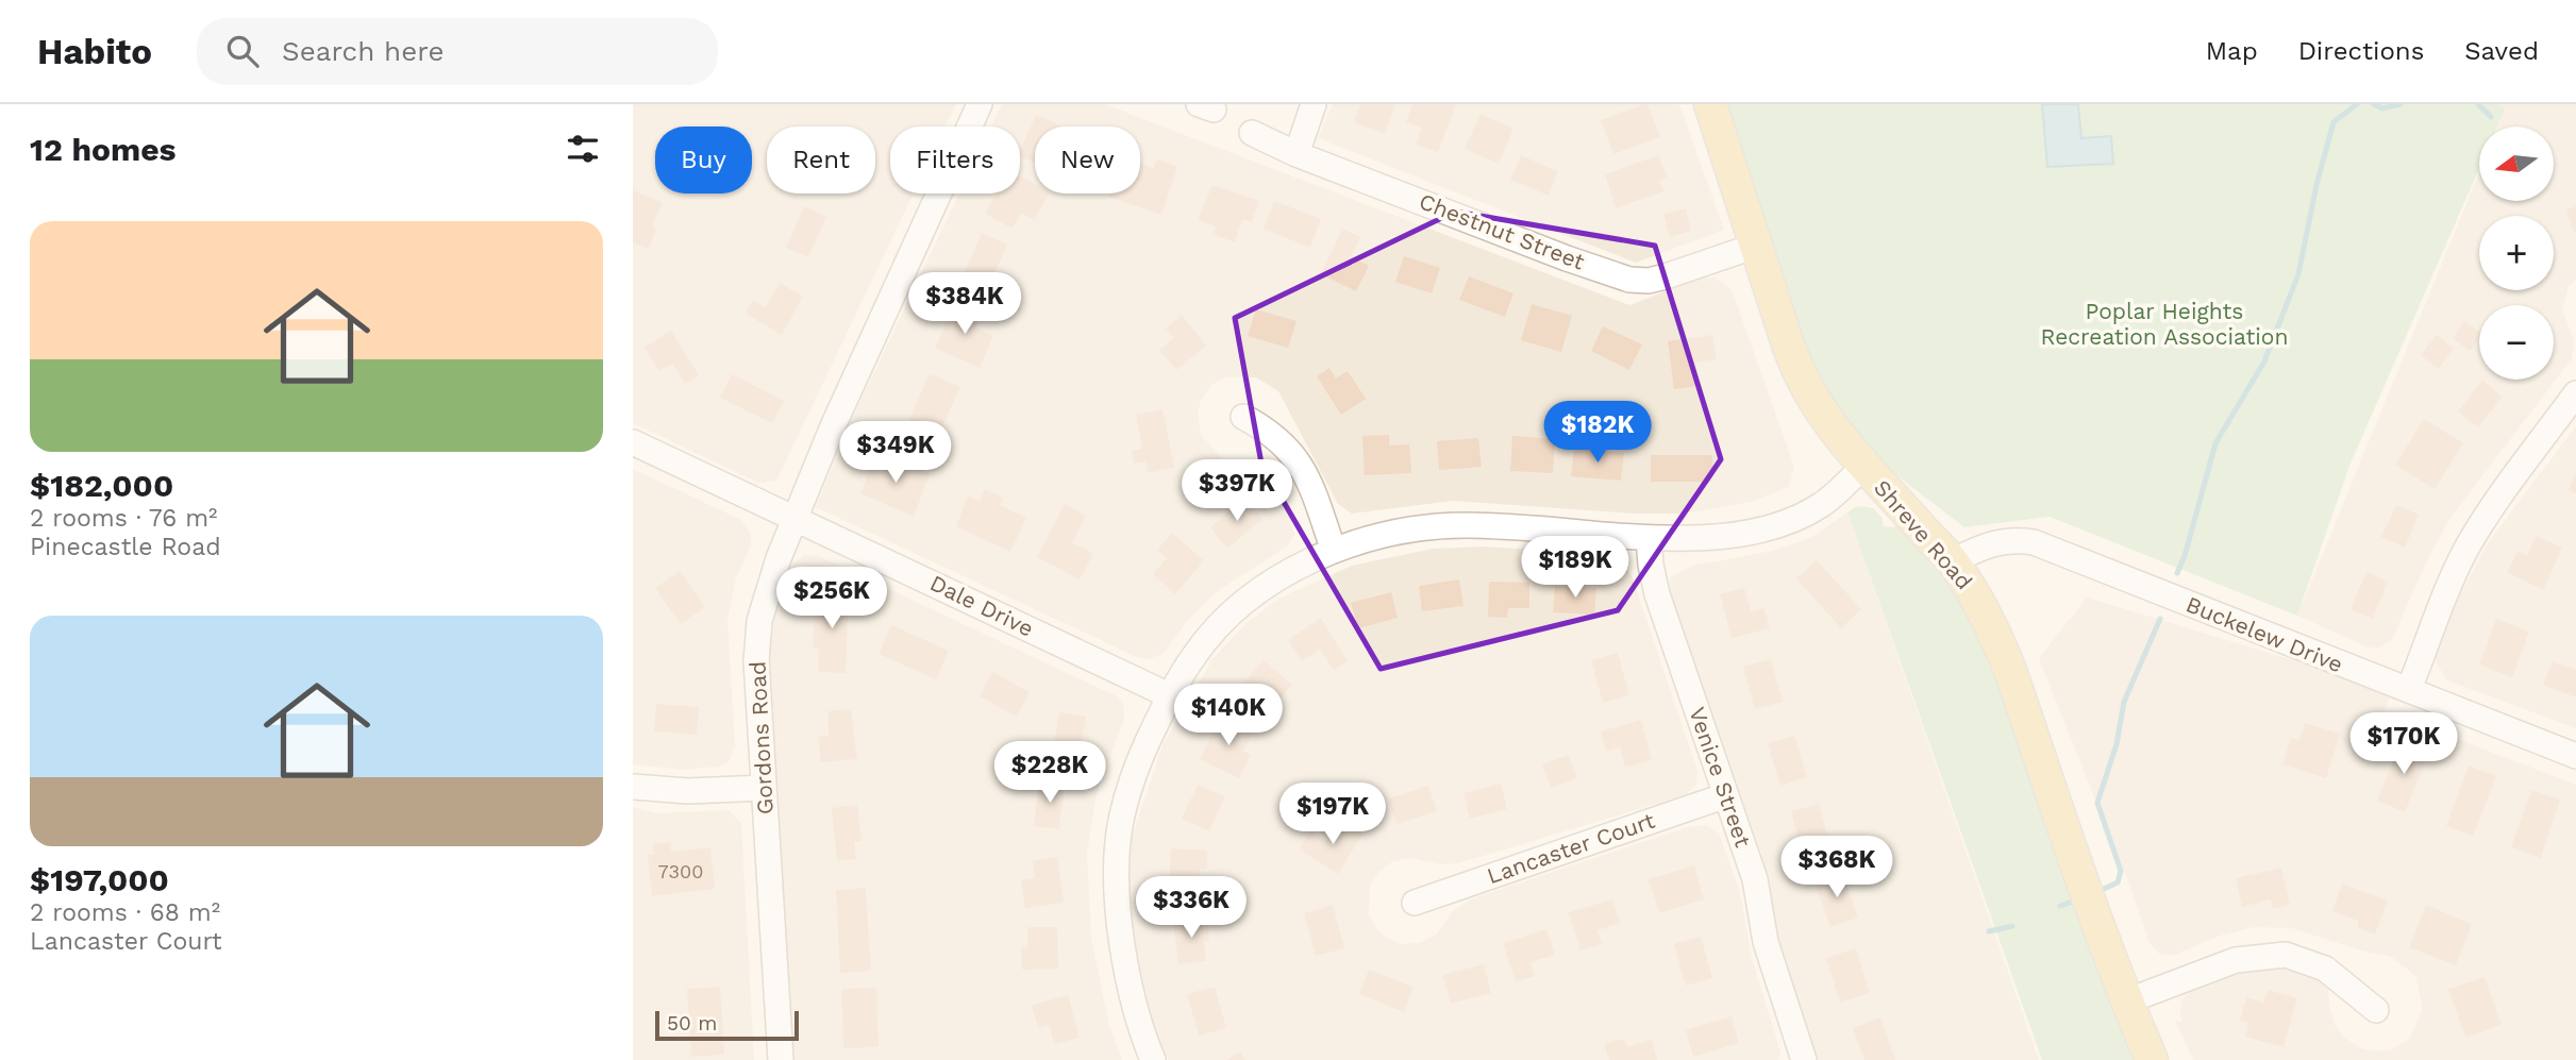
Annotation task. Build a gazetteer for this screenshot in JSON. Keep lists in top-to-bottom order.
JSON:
{
  "streets": {
    "main road": ["Shreve Road"],
    "street": [
      "Chestnut Street",
      "Dale Drive",
      "Buckelew Drive",
      "Gordons Road",
      "Venice Street",
      "Lancaster Court"
    ]
  },
  "crossings": [
    ["Chestnut Street", "Shreve Road"],
    ["Shreve Road", "Buckelew Drive"],
    ["Dale Drive", "Gordons Road"],
    ["Venice Street", "Lancaster Court"]
  ],
  "parks": ["Poplar Heights Recreation Association"],
  "house_numbers": ["7300"],
  "scale_bar": "50 m",
  "north": "left",
  "page": {
    "header": "Habito",
    "search": "Search here",
    "nav": ["Map", "Directions", "Saved"],
    "heading": "12 homes",
    "map_buttons": ["+", "−"],
    "chip": [
      "Buy",
      "Rent",
      "Filters",
      "New"
    ],
    "list": [
      {
        "name": "$182,000",
        "note": "2 rooms · 76 m² · Pinecastle Road"
      },
      {
        "name": "$197,000",
        "note": "2 rooms · 68 m² · Lancaster Court"
      }
    ],
    "price": [
      "$384K",
      "$182K",
      "$349K",
      "$397K",
      "$189K",
      "$256K",
      "$140K",
      "$170K",
      "$228K",
      "$197K",
      "$368K",
      "$336K"
    ],
    "scale": "50 m"
  }
}
